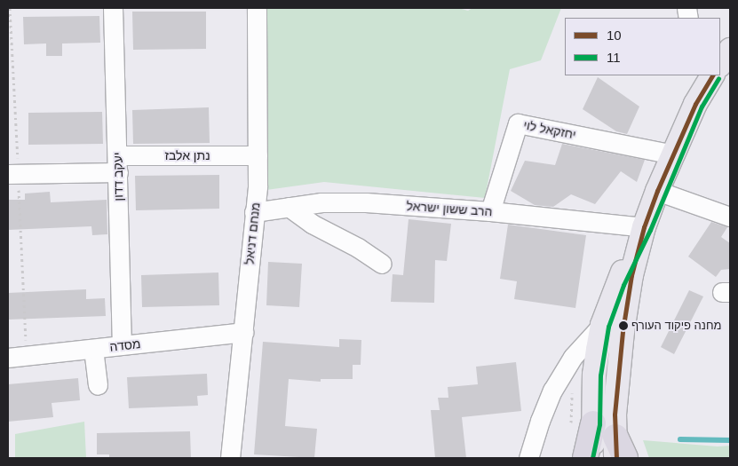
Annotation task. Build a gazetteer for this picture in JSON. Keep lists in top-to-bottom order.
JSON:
{
  "streets": {
    "street": [
      "יחזקאל לוי",
      "נתן אלבז",
      "יעקב דדון",
      "הרב ששון ישראל",
      "מנחם דניאל",
      "מסדה"
    ]
  },
  "crossings": [
    ["יחזקאל לוי", "הרב ששון ישראל"],
    ["נתן אלבז", "יעקב דדון"],
    ["נתן אלבז", "מנחם דניאל"],
    ["יעקב דדון", "מסדה"],
    ["הרב ששון ישראל", "מנחם דניאל"],
    ["מנחם דניאל", "מסדה"]
  ],
  "places": ["מחנה פיקוד העורף"],
  "lines": ["transit line 10", "transit line 11"],
  "legend": ["10", "11"]
}
